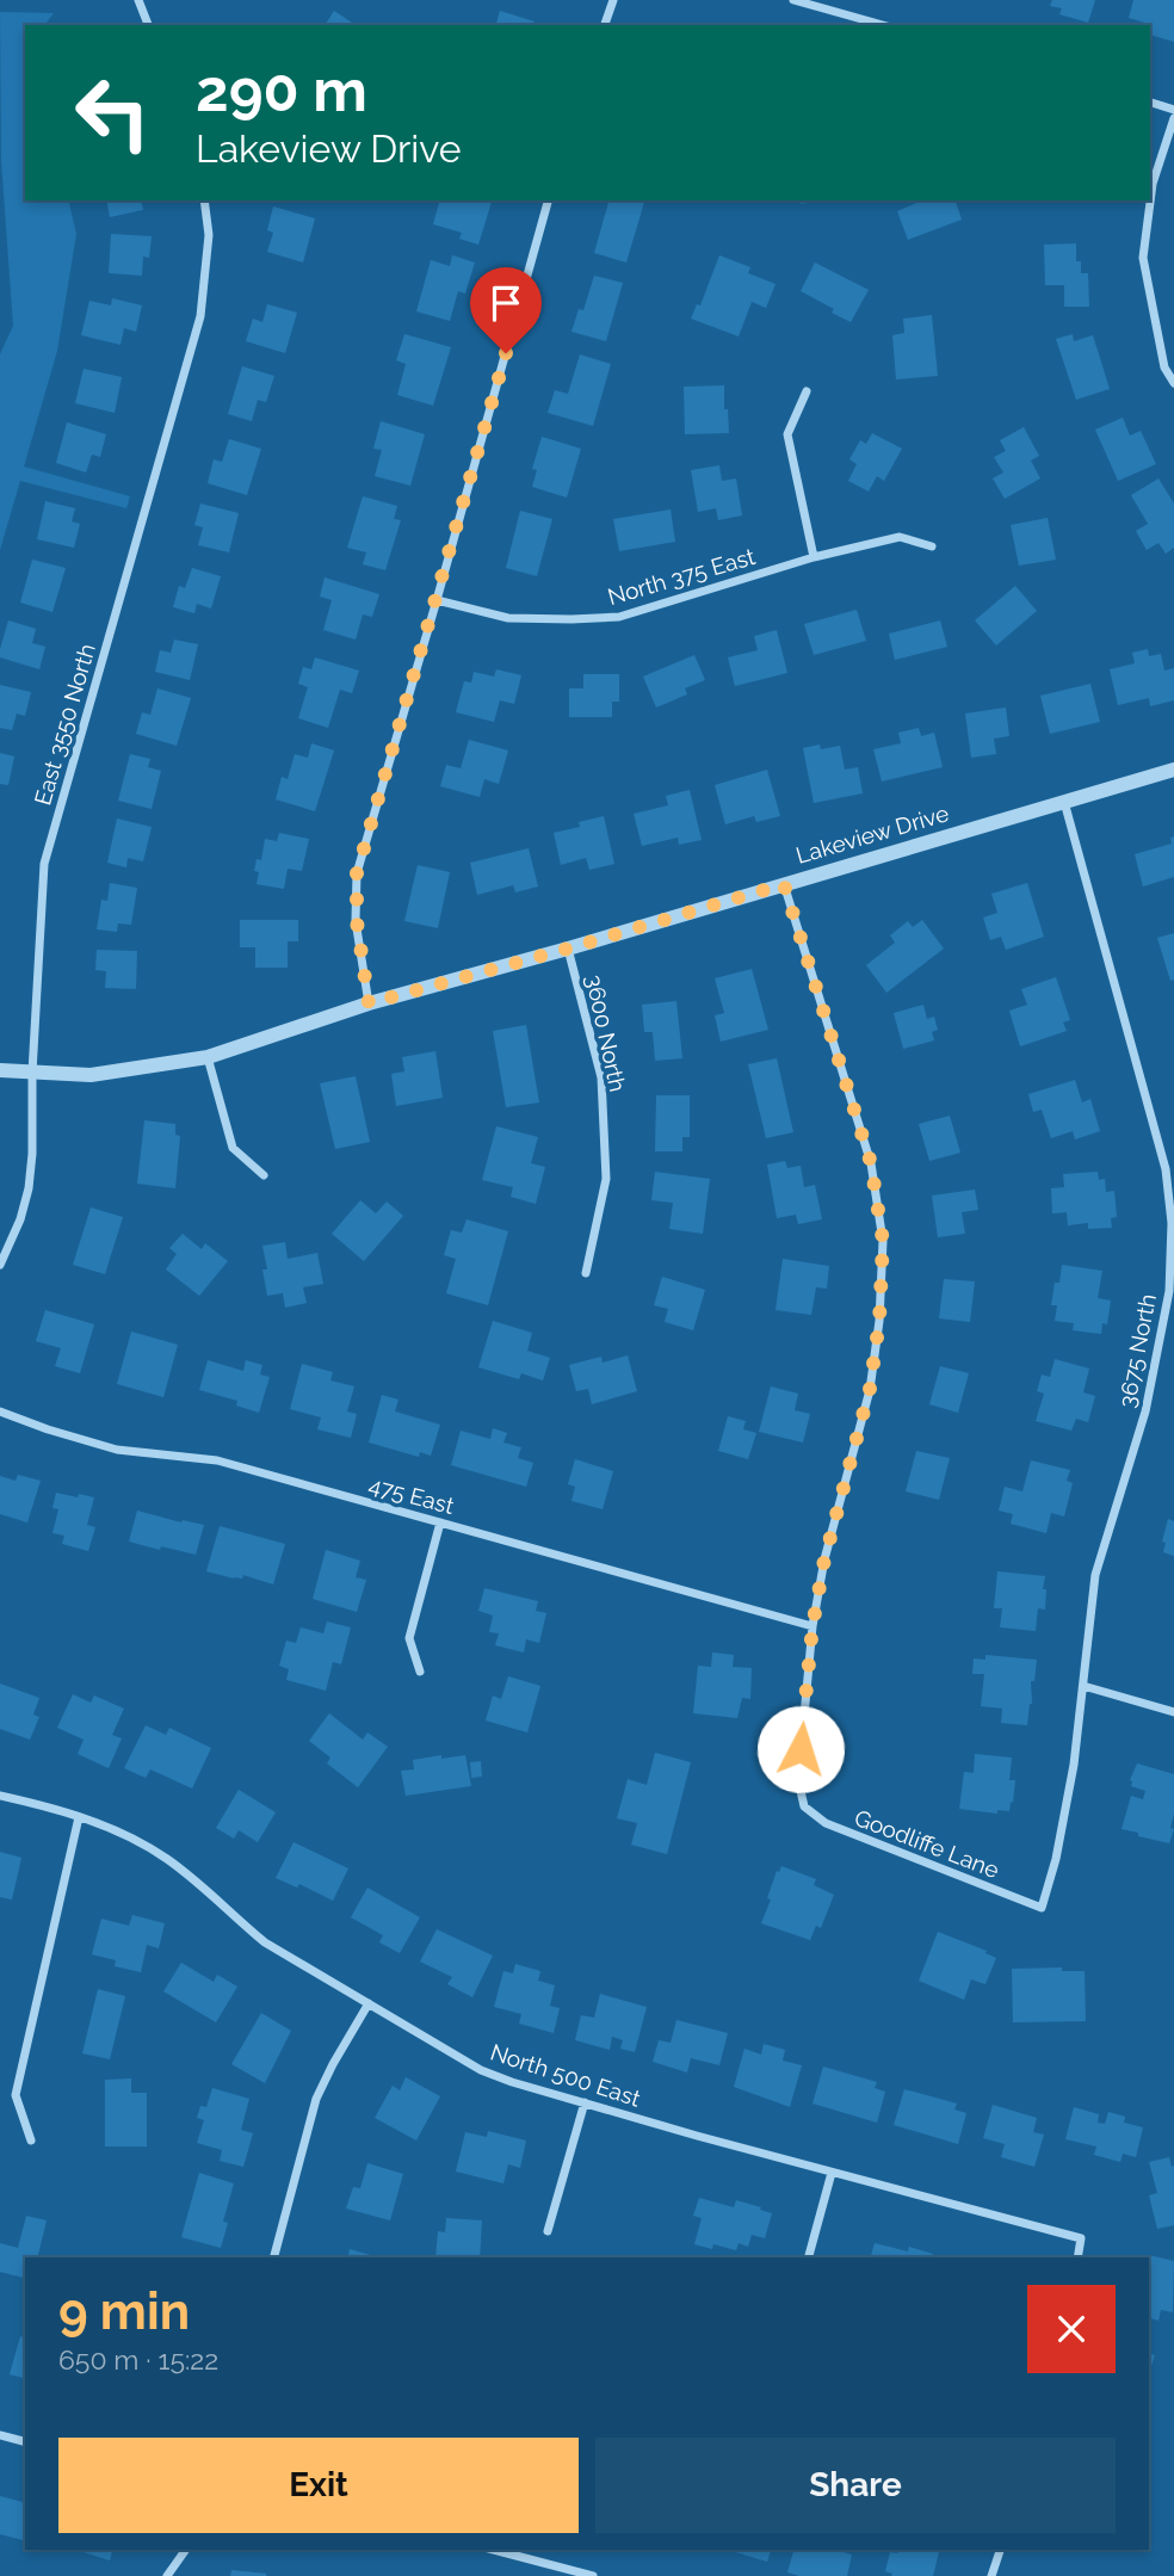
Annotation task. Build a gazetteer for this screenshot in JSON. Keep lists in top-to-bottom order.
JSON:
{
  "streets": {
    "street": [
      "North 375 East",
      "East 3550 North",
      "Lakeview Drive",
      "3600 North",
      "3675 North",
      "475 East",
      "Goodliffe Lane",
      "North 500 East"
    ]
  },
  "crossings": [
    ["East 3550 North", "Lakeview Drive"],
    ["Lakeview Drive", "3600 North"],
    ["Lakeview Drive", "3675 North"],
    ["3675 North", "Goodliffe Lane"],
    ["475 East", "Goodliffe Lane"]
  ],
  "page": {
    "turn": ["290 m", "Lakeview Drive"],
    "heading": ["9 min", "650 m · 15:22"],
    "buttons": ["Exit", "Share"]
  }
}
